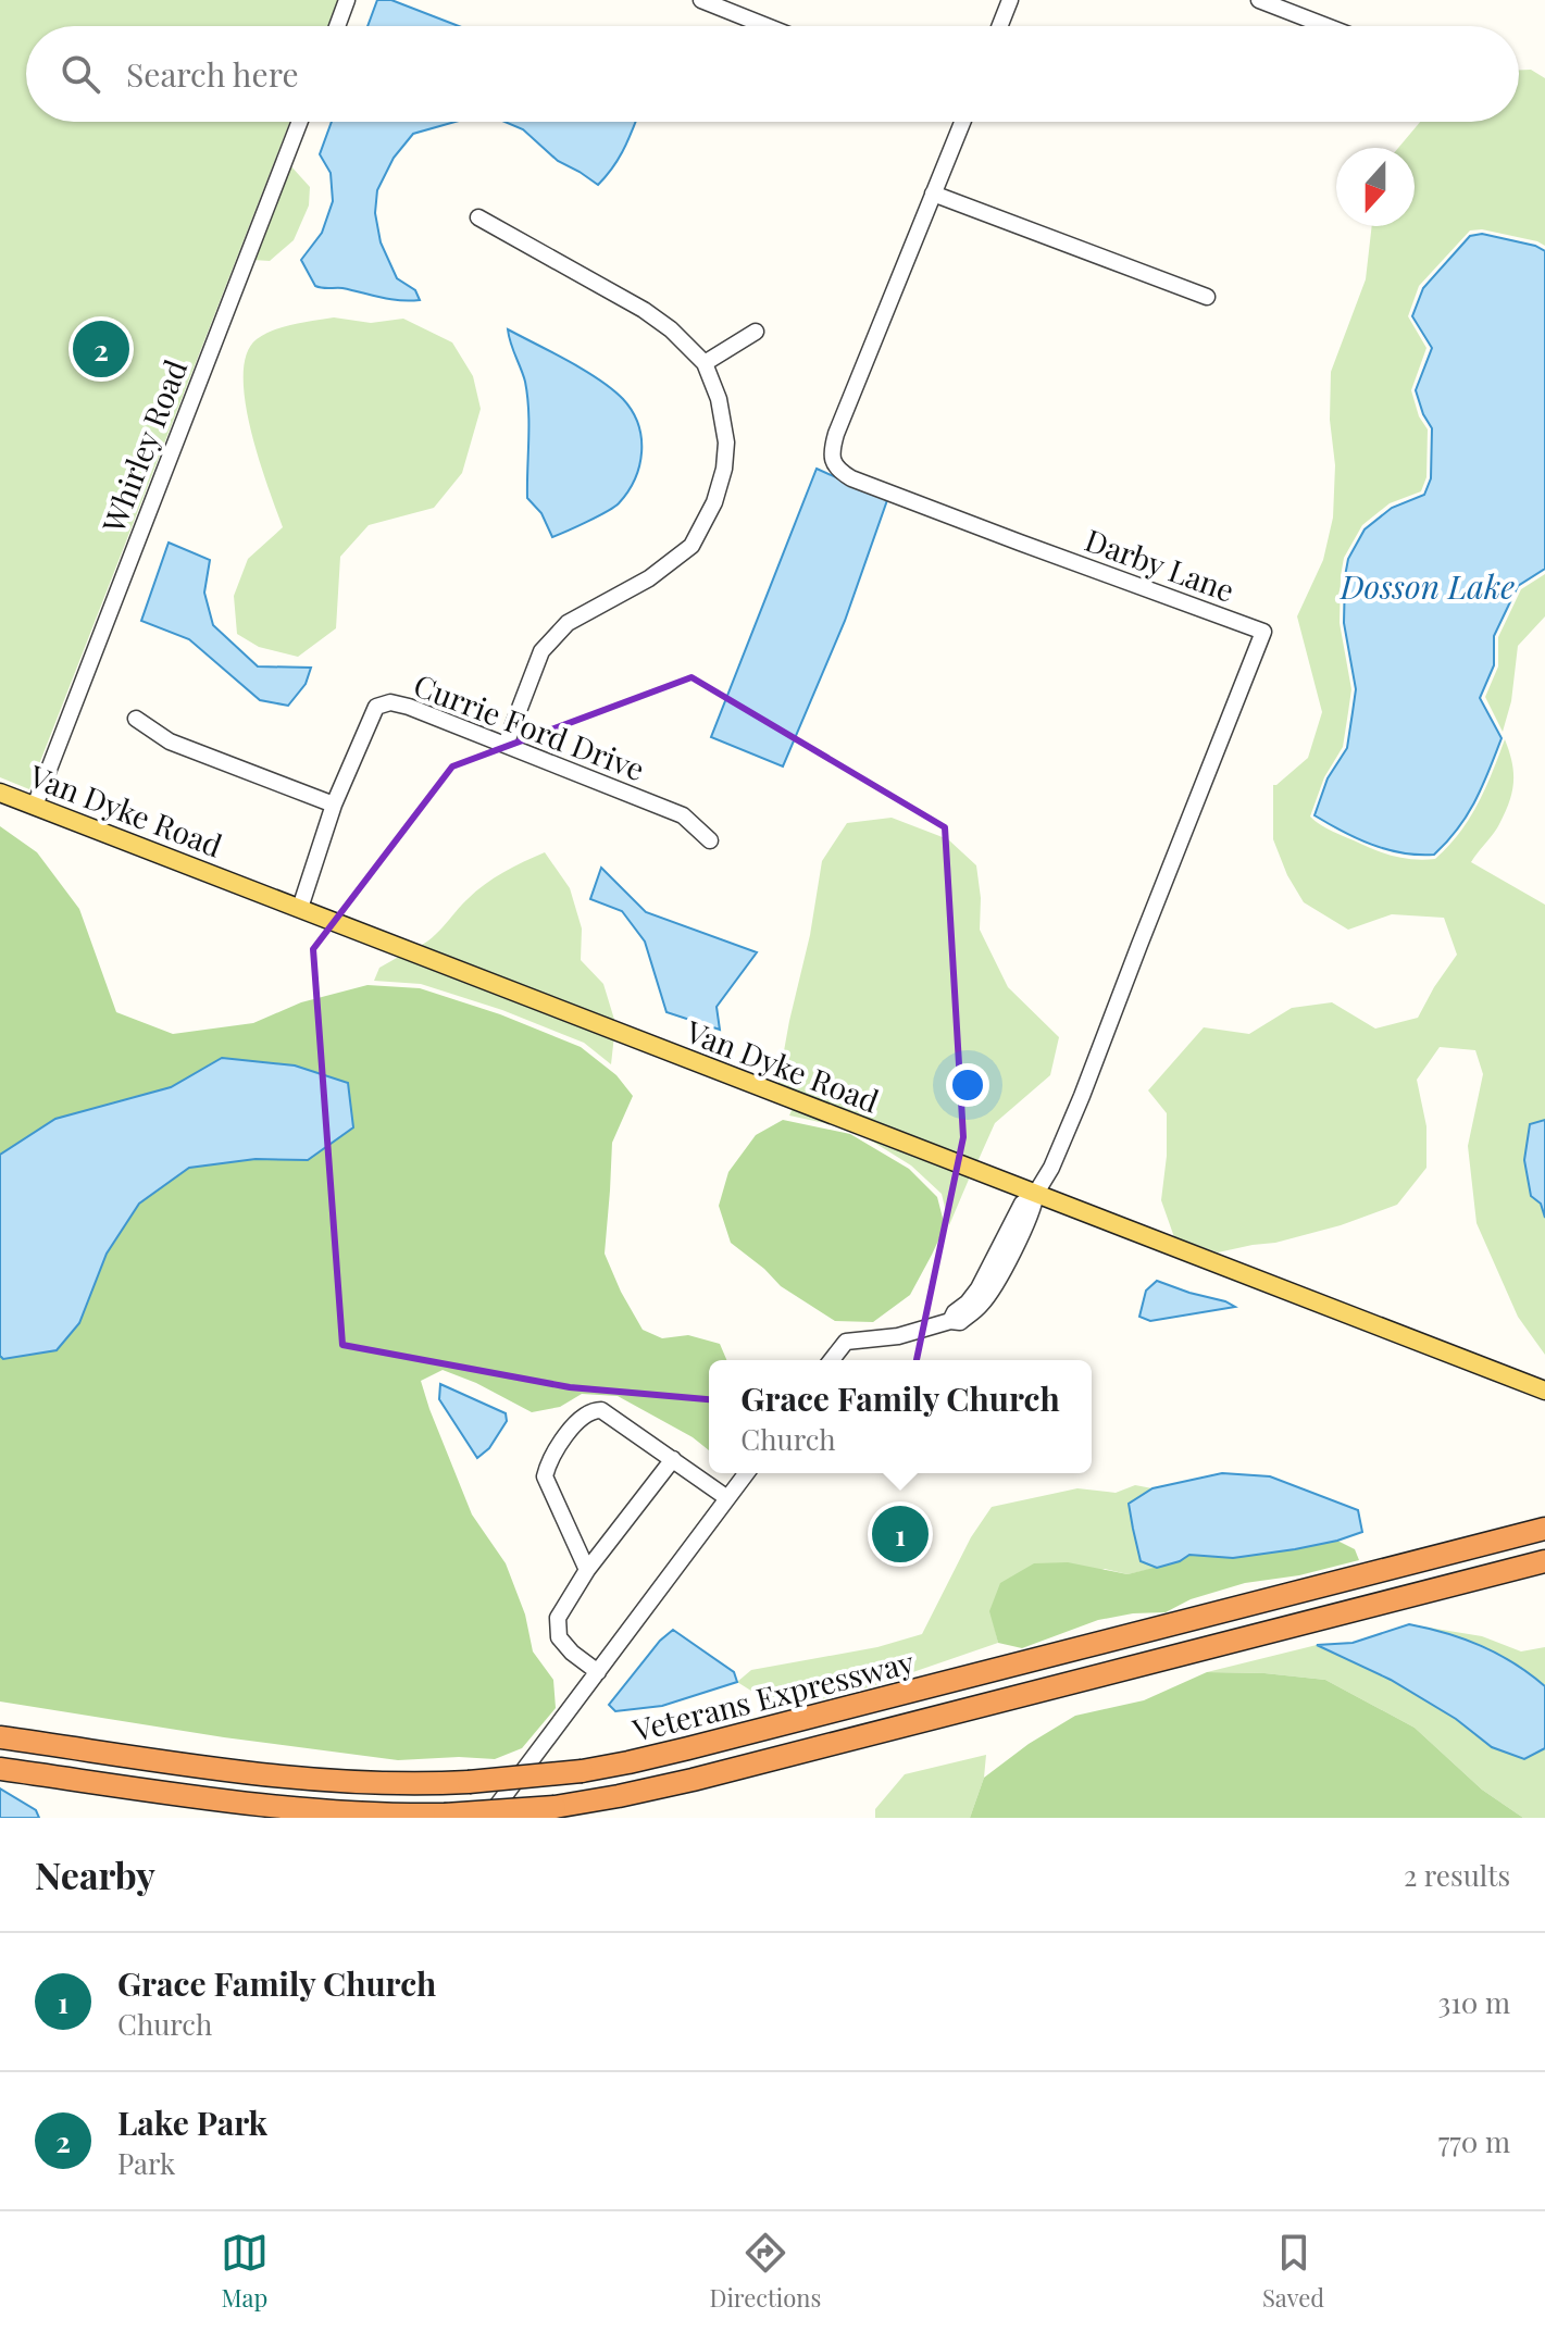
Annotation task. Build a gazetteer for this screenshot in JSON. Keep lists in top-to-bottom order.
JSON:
{
  "streets": {
    "highway": ["Veterans Expressway"],
    "main road": ["Van Dyke Road"],
    "street": ["Whirley Road", "Darby Lane", "Currie Ford Drive"]
  },
  "crossings": [
    ["Whirley Road", "Van Dyke Road"],
    ["Darby Lane", "Van Dyke Road"],
    ["Currie Ford Drive", "Van Dyke Road"]
  ],
  "water": ["Dosson Lake"],
  "north": "bottom",
  "page": {
    "search": "Search here",
    "pins": ["2", "1"],
    "popup": ["Grace Family Church", "Church"],
    "heading": ["Nearby", "2 results"],
    "list": [
      {
        "mark": "1",
        "name": "Grace Family Church",
        "note": "Church",
        "value": "310 m"
      },
      {
        "mark": "2",
        "name": "Lake Park",
        "note": "Park",
        "value": "770 m"
      }
    ],
    "nav": ["Map", "Directions", "Saved"]
  }
}
